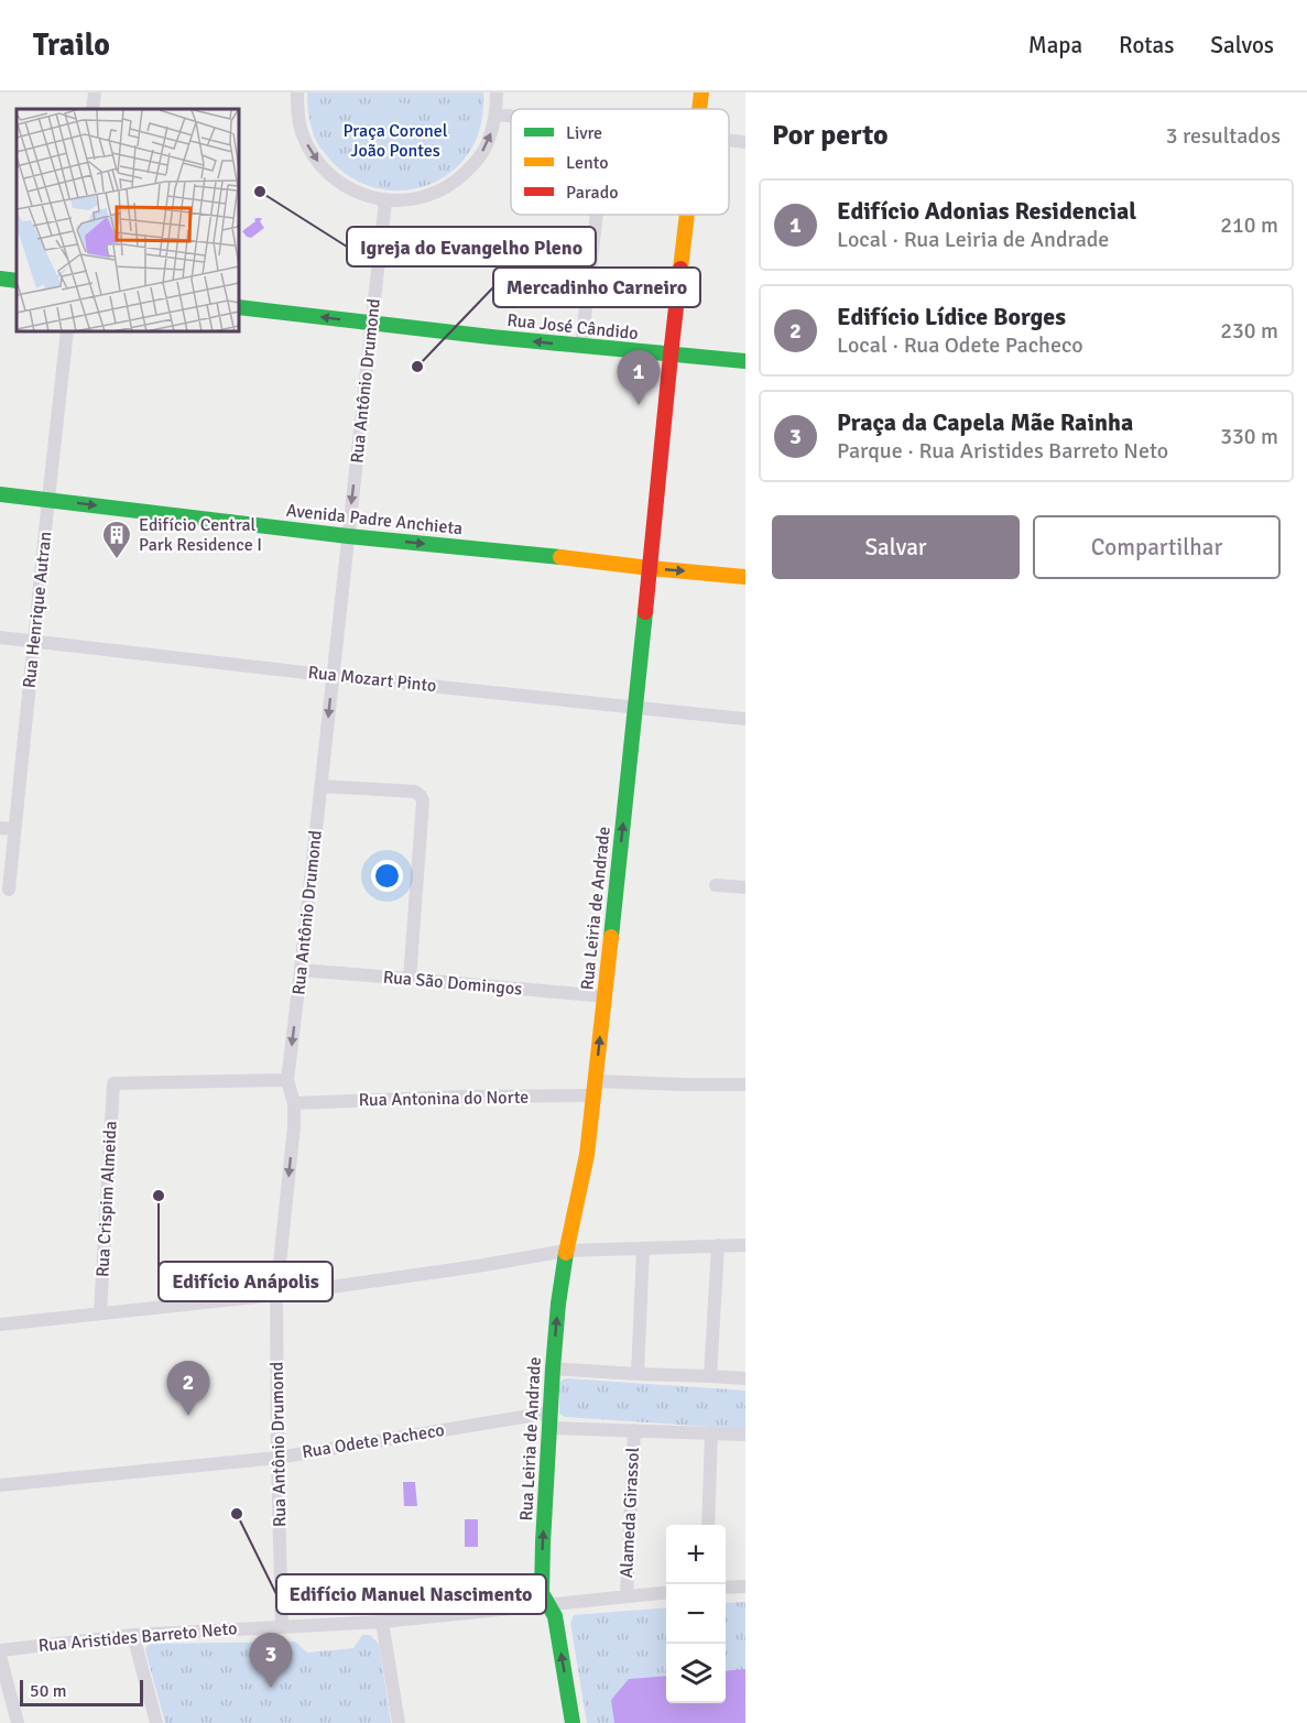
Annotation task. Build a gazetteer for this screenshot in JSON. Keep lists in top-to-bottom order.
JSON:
{
  "streets": {
    "street": [
      "Rua José Cândido",
      "Rua Antônio Drumond",
      "Avenida Padre Anchieta",
      "Rua Henrique Autran",
      "Rua Mozart Pinto",
      "Rua Leiria de Andrade",
      "Rua São Domingos",
      "Rua Antonina do Norte",
      "Rua Crispim Almeida",
      "Rua Odete Pacheco",
      "Alameda Girassol",
      "Rua Aristides Barreto Neto"
    ]
  },
  "crossings": [
    ["Rua José Cândido", "Rua Antônio Drumond"],
    ["Rua José Cândido", "Rua Leiria de Andrade"],
    ["Rua Antônio Drumond", "Avenida Padre Anchieta"],
    ["Rua Antônio Drumond", "Rua Mozart Pinto"],
    ["Rua Antônio Drumond", "Rua São Domingos"],
    ["Rua Antônio Drumond", "Rua Antonina do Norte"],
    ["Rua Antônio Drumond", "Rua Crispim Almeida"],
    ["Rua Antônio Drumond", "Rua Odete Pacheco"],
    ["Rua Antônio Drumond", "Rua Aristides Barreto Neto"],
    ["Avenida Padre Anchieta", "Rua Henrique Autran"],
    ["Avenida Padre Anchieta", "Rua Leiria de Andrade"],
    ["Rua Henrique Autran", "Rua Mozart Pinto"],
    ["Rua Mozart Pinto", "Rua Leiria de Andrade"],
    ["Rua Leiria de Andrade", "Rua São Domingos"],
    ["Rua Leiria de Andrade", "Rua Antonina do Norte"],
    ["Rua Leiria de Andrade", "Rua Odete Pacheco"],
    ["Rua Leiria de Andrade", "Rua Aristides Barreto Neto"],
    ["Rua Odete Pacheco", "Alameda Girassol"],
    ["Alameda Girassol", "Rua Aristides Barreto Neto"]
  ],
  "one_way": [
    "Rua José Cândido",
    "Rua Antônio Drumond",
    "Avenida Padre Anchieta",
    "Rua Leiria de Andrade"
  ],
  "parks": ["Praça Coronel João Pontes"],
  "places": {
    "other": [
      "Igreja do Evangelho Pleno",
      "Mercadinho Carneiro",
      "Edifício Anápolis",
      "Edifício Manuel Nascimento"
    ],
    "building": ["Edifício Central Park Residence I"]
  },
  "legend": ["Livre", "Lento", "Parado"],
  "scale_bar": "50 m",
  "page": {
    "header": "Trailo",
    "nav": ["Mapa", "Rotas", "Salvos"],
    "heading": ["Por perto", "3 resultados"],
    "list": [
      {
        "mark": "1",
        "name": "Edifício Adonias Residencial",
        "note": "Local · Rua Leiria de Andrade",
        "value": "210 m"
      },
      {
        "mark": "2",
        "name": "Edifício Lídice Borges",
        "note": "Local · Rua Odete Pacheco",
        "value": "230 m"
      },
      {
        "mark": "3",
        "name": "Praça da Capela Mãe Rainha",
        "note": "Parque · Rua Aristides Barreto Neto",
        "value": "330 m"
      }
    ],
    "pins": ["1", "2", "3"],
    "buttons": ["Salvar", "Compartilhar"],
    "map_buttons": ["+", "−"],
    "scale": "50 m"
  }
}
